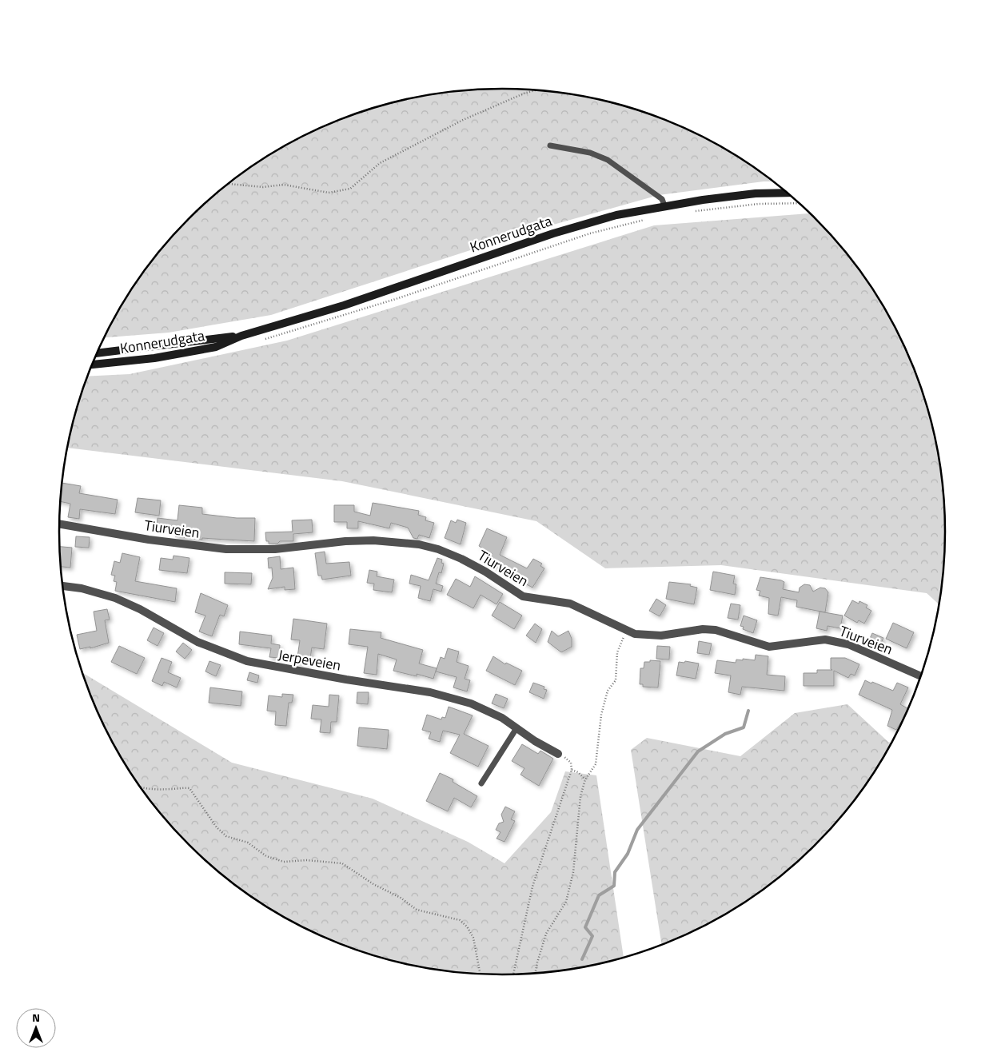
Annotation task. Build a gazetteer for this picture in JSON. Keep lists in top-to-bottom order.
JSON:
{
  "streets": {
    "main road": ["Konnerudgata"],
    "street": ["Tiurveien", "Jerpeveien"]
  },
  "north": "top"
}
